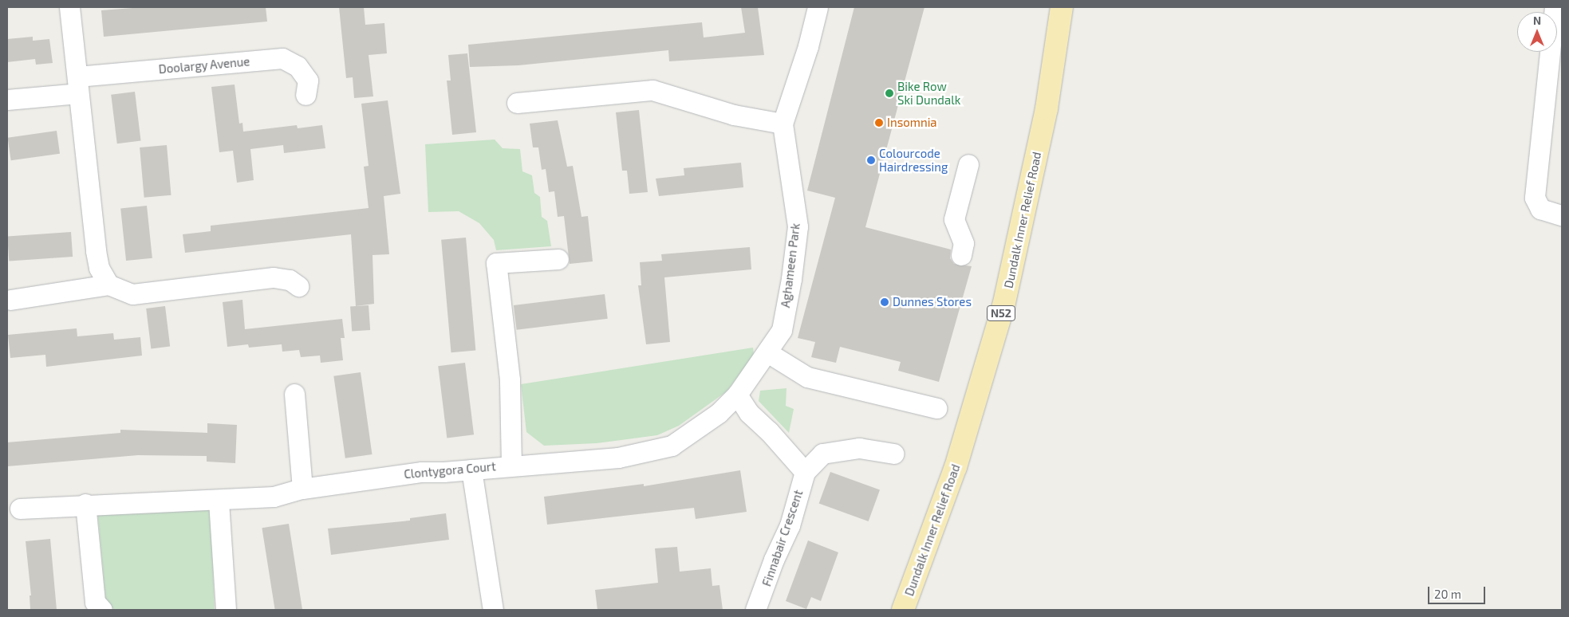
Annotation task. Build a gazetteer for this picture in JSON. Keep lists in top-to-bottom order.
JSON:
{
  "streets": {
    "main road": ["Dundalk Inner Relief Road", "N52"],
    "street": [
      "Doolargy Avenue",
      "Aghameen Park",
      "Clontygora Court",
      "Finnabair Crescent"
    ]
  },
  "crossings": [
    ["Aghameen Park", "Clontygora Court"]
  ],
  "places": [
    "Bike Row Ski Dundalk",
    "Insomnia",
    "Colourcode Hairdressing",
    "Dunnes Stores"
  ],
  "scale_bar": "20 m",
  "north": "top"
}
